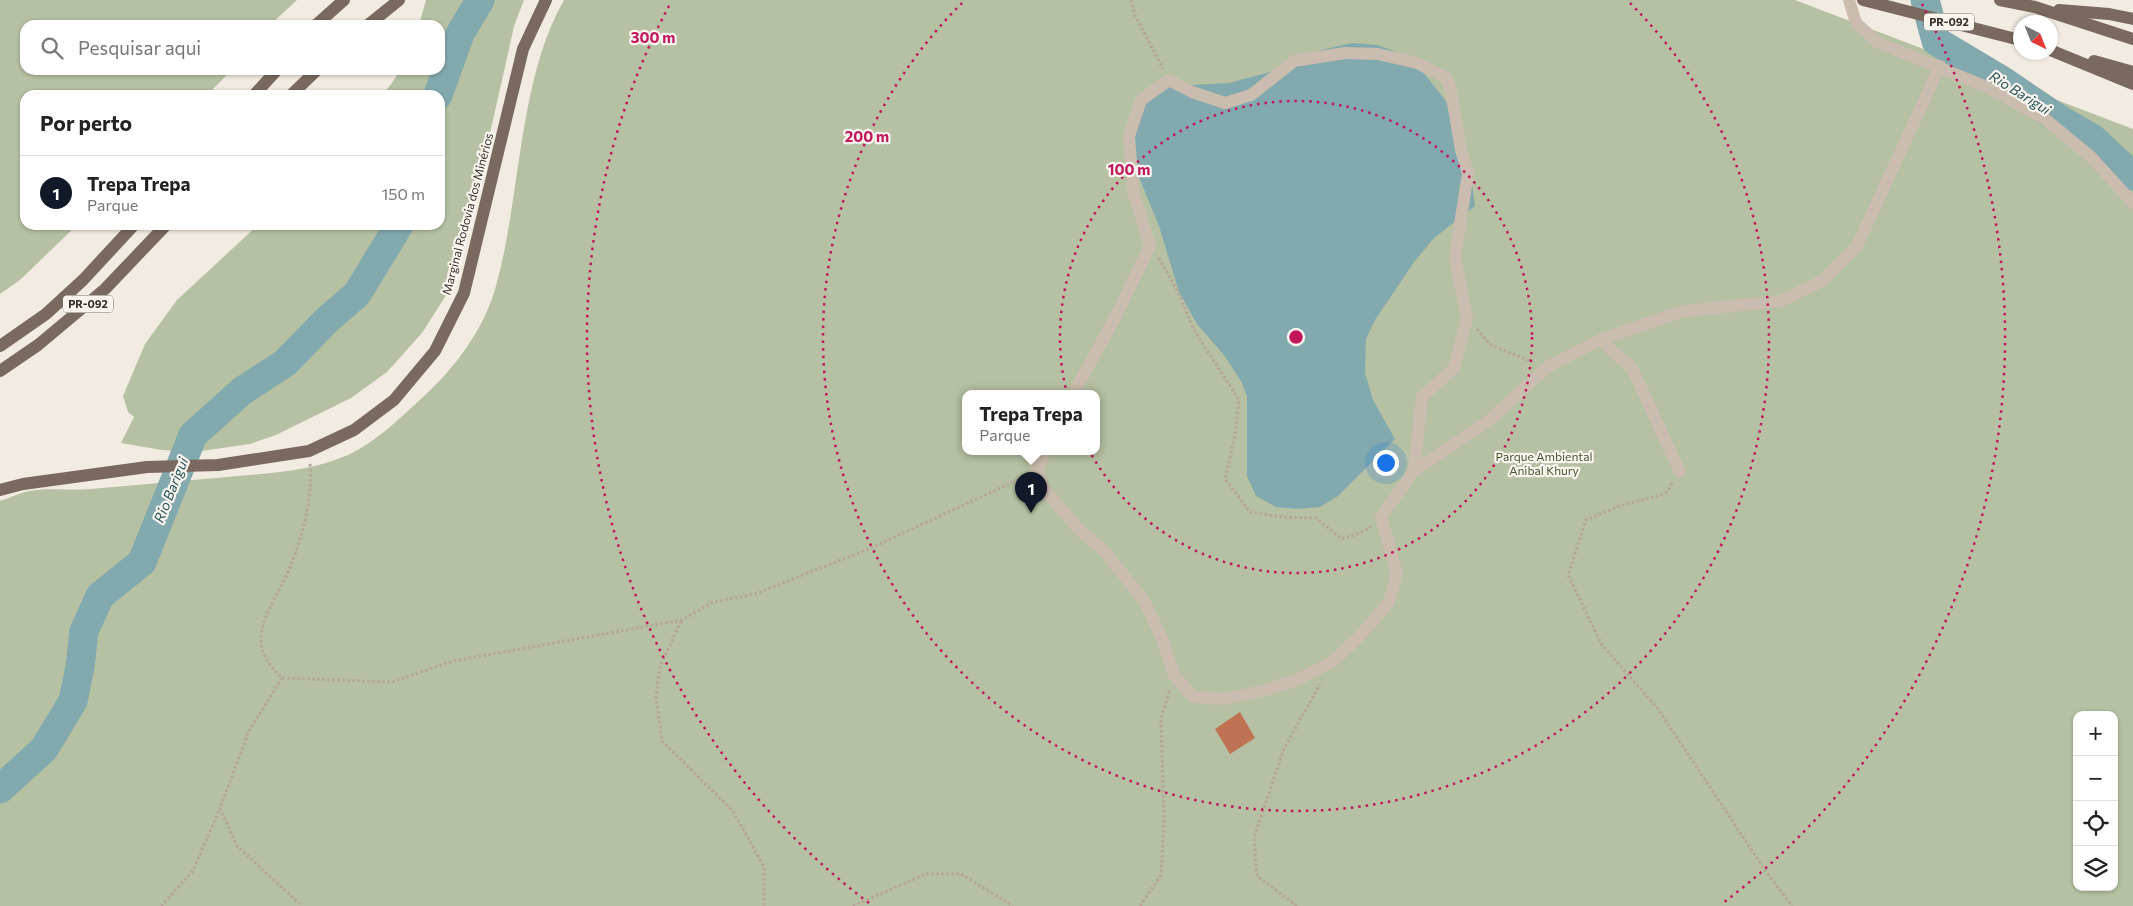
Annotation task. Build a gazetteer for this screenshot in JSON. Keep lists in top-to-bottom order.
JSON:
{
  "streets": {
    "main road": ["PR-092", "Marginal Rodovia dos Minérios"]
  },
  "water": ["Rio Barigui"],
  "parks": ["Parque Ambiental Anibal Khury"],
  "north": "bottom right",
  "page": {
    "search": "Pesquisar aqui",
    "heading": "Por perto",
    "list": [
      {
        "mark": "1",
        "name": "Trepa Trepa",
        "note": "Parque",
        "value": "150 m"
      }
    ],
    "popup": ["Trepa Trepa", "Parque"],
    "pins": "1",
    "map_buttons": ["+", "−"]
  },
  "rings": ["300 m", "200 m", "100 m"]
}
